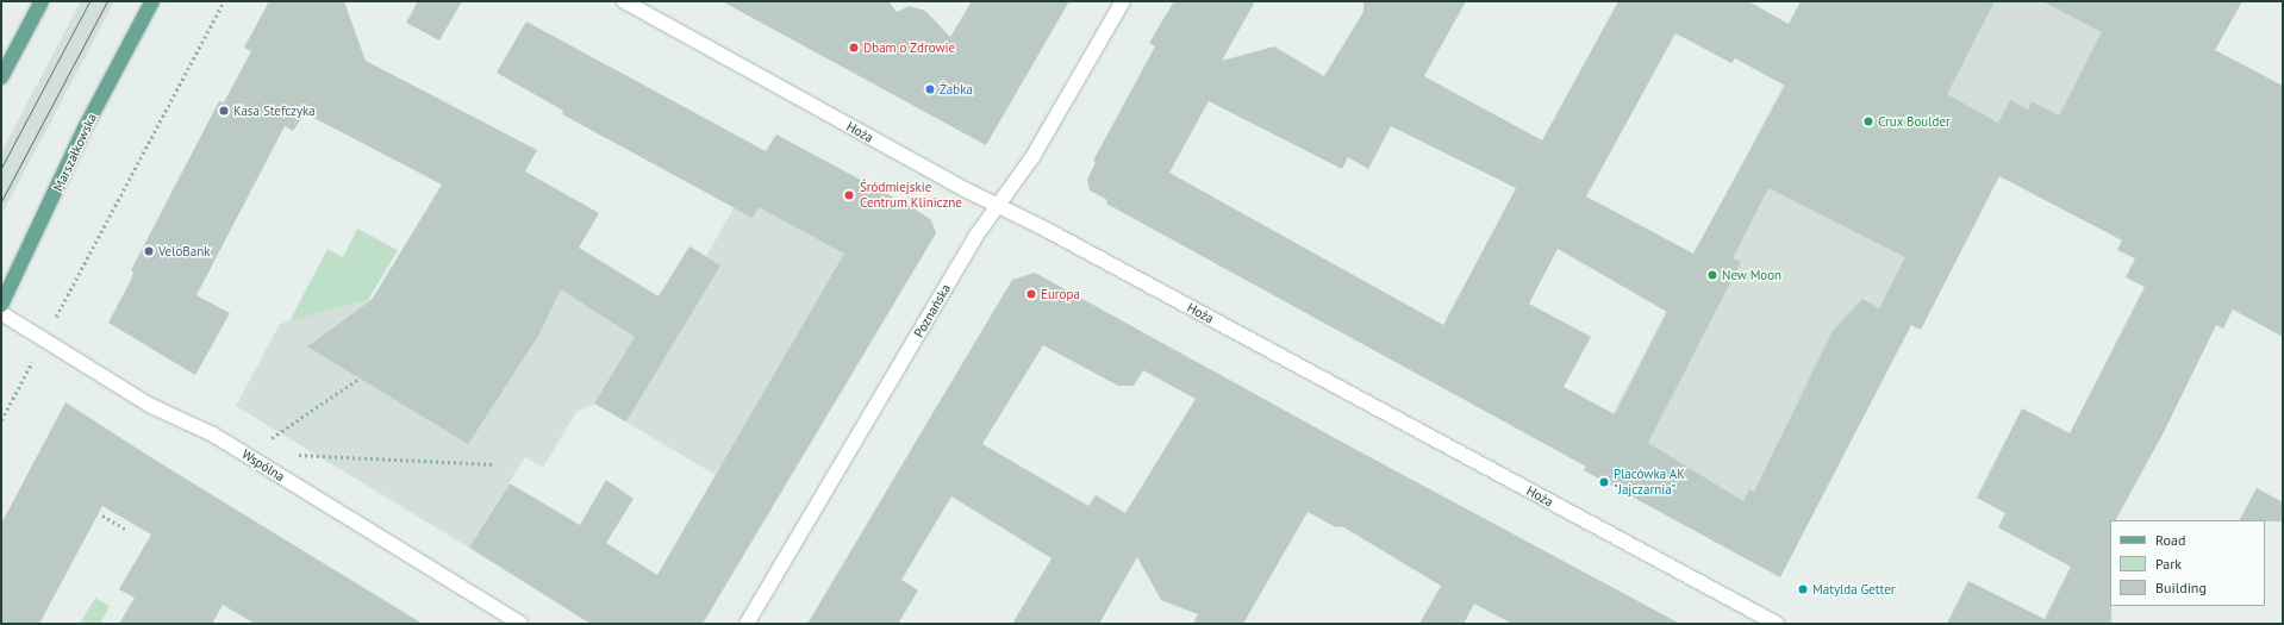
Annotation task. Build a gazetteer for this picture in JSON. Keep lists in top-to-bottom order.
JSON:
{
  "streets": {
    "main road": ["Marszałkowska"],
    "street": ["Hoża", "Poznańska", "Wspólna"]
  },
  "crossings": [
    ["Hoża", "Poznańska"]
  ],
  "places": [
    "Dbam o Zdrowie",
    "Żabka",
    "Kasa Stefczyka",
    "Crux Boulder",
    "Śródmiejskie Centrum Kliniczne",
    "VeloBank",
    "New Moon",
    "Europa",
    "Placówka AK \"Jajczarnia\"",
    "Matylda Getter"
  ],
  "legend": ["Road", "Park", "Building"]
}
